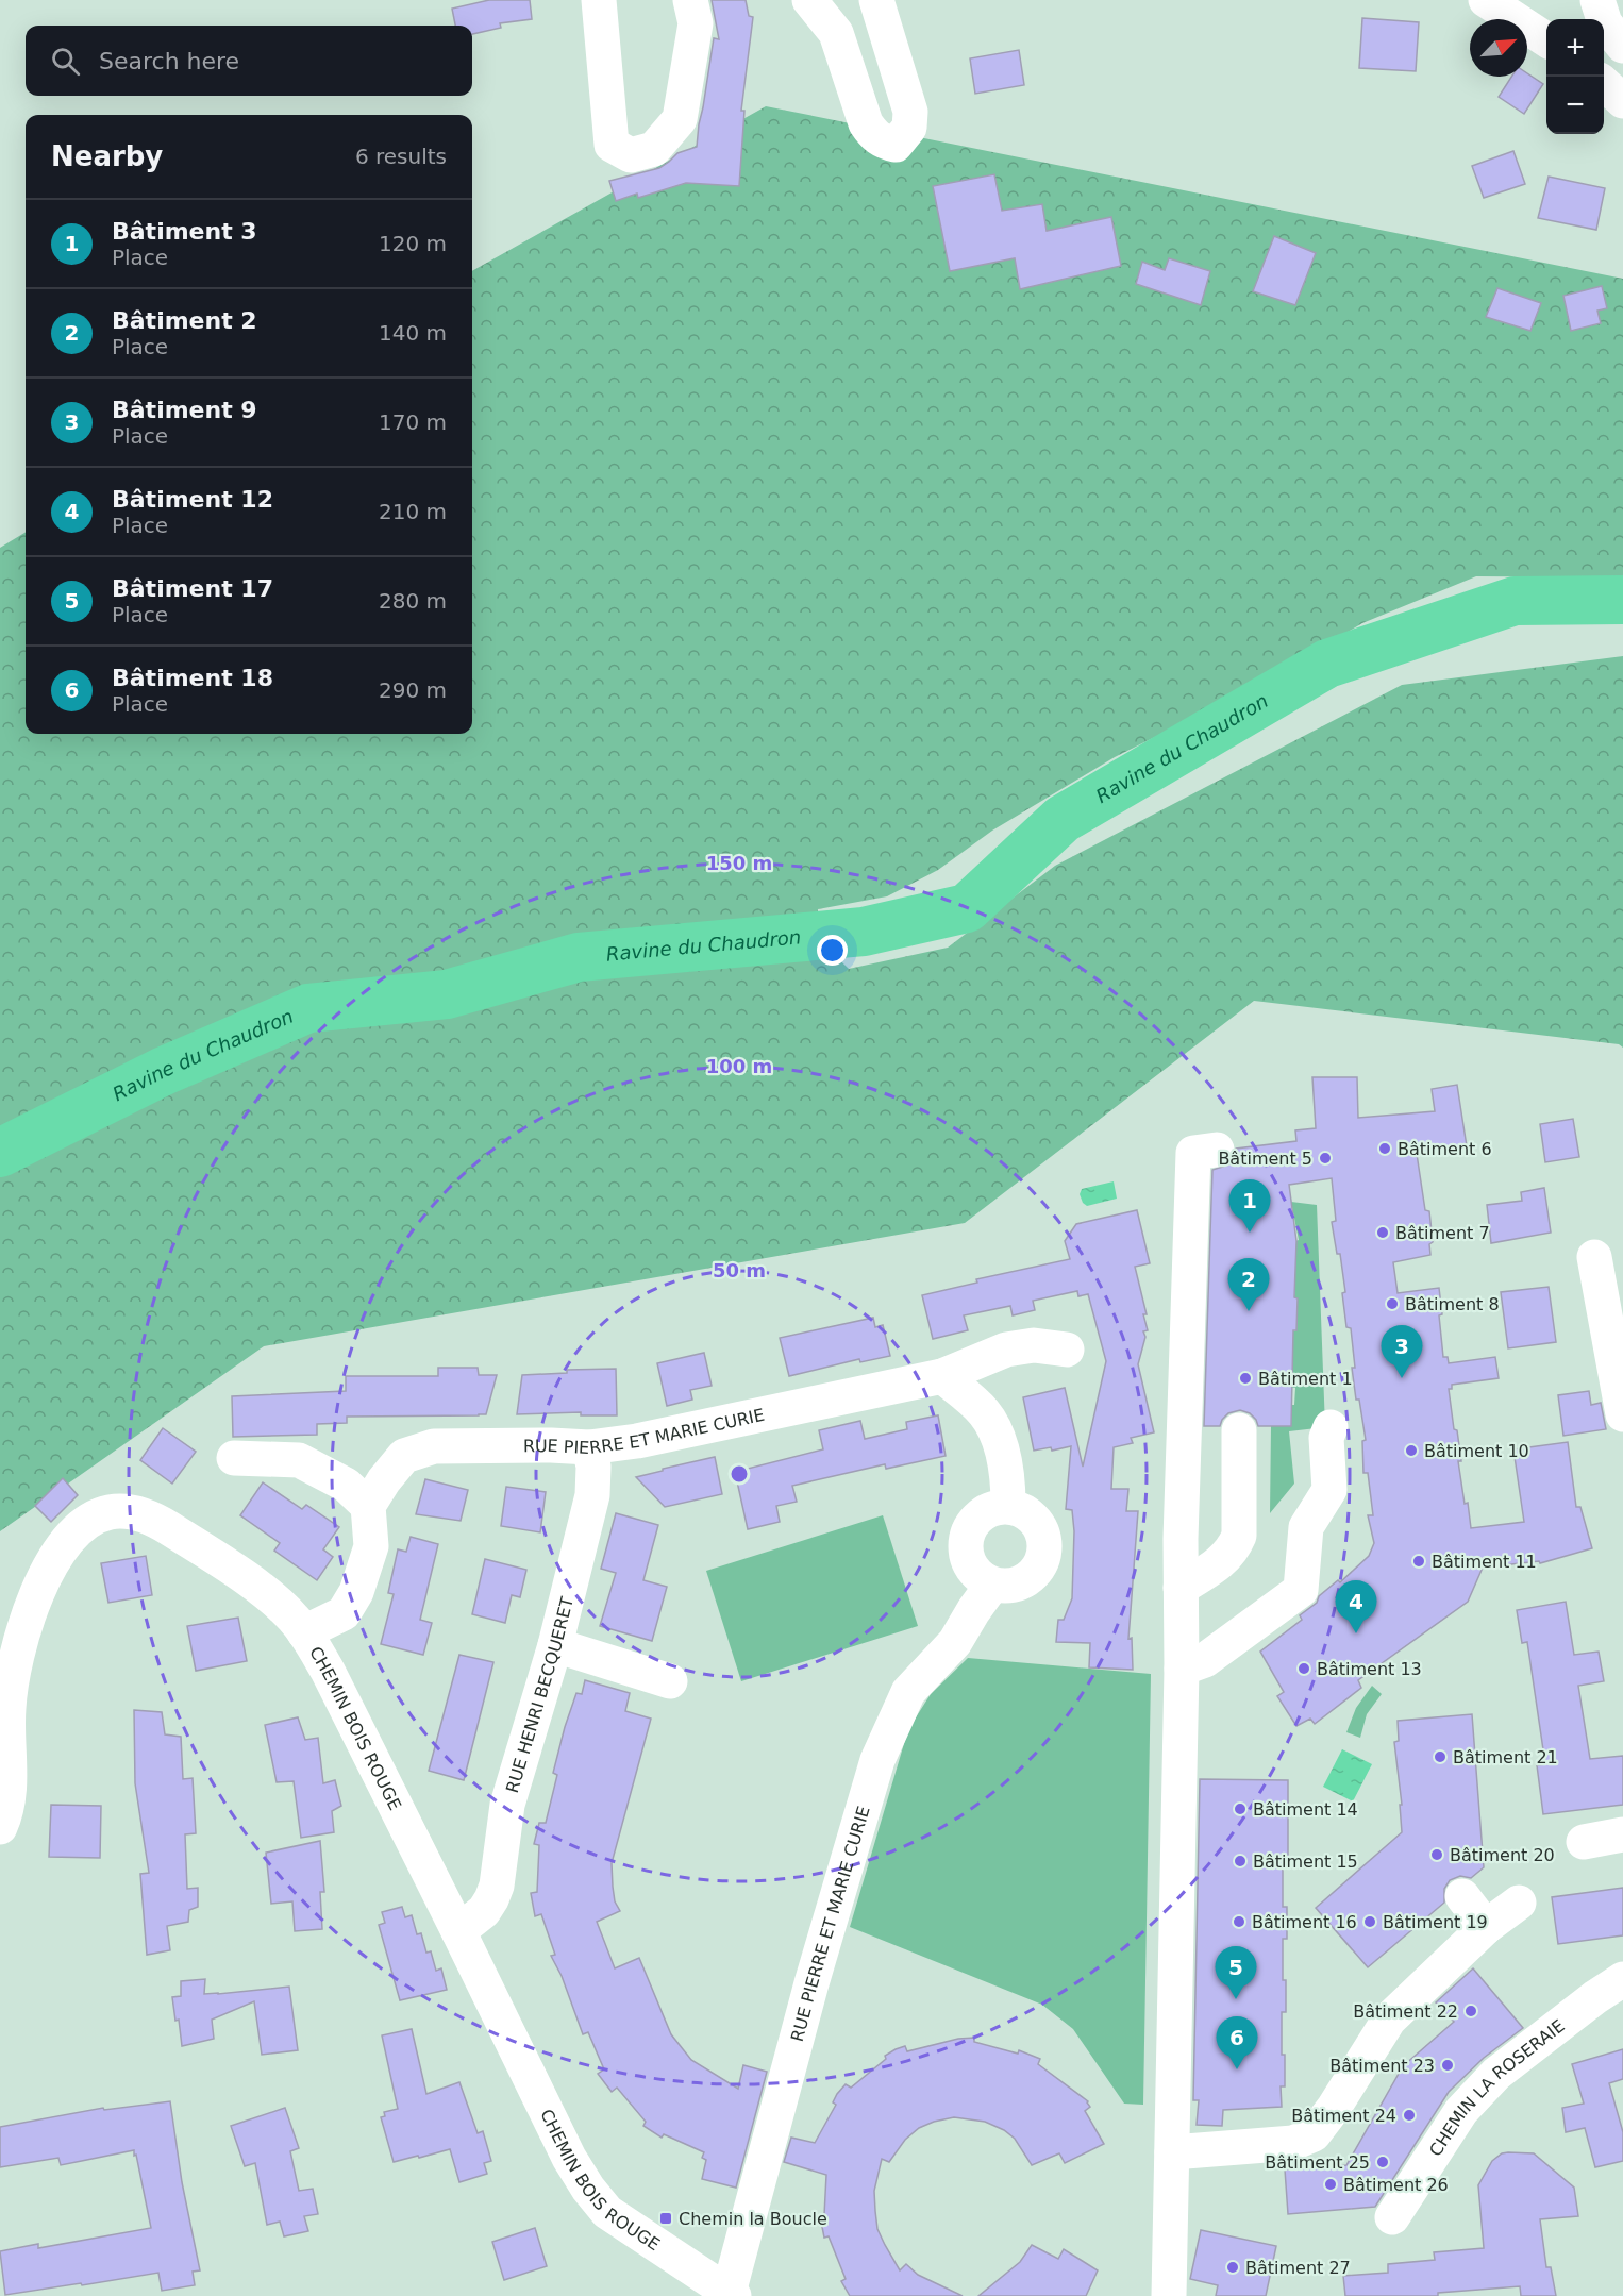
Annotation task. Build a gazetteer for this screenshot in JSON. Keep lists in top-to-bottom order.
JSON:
{
  "streets": {
    "street": [
      "RUE PIERRE ET MARIE CURIE",
      "RUE HENRI BECQUERET",
      "CHEMIN BOIS ROUGE",
      "CHEMIN LA ROSERAIE"
    ]
  },
  "crossings": [
    ["RUE PIERRE ET MARIE CURIE", "RUE HENRI BECQUERET"],
    ["RUE PIERRE ET MARIE CURIE", "CHEMIN BOIS ROUGE"],
    ["RUE HENRI BECQUERET", "CHEMIN BOIS ROUGE"]
  ],
  "water": ["Ravine du Chaudron"],
  "places": {
    "other": [
      "Bâtiment 6",
      "Bâtiment 5",
      "Bâtiment 7",
      "Bâtiment 8",
      "Bâtiment 1",
      "Bâtiment 10",
      "Bâtiment 11",
      "Bâtiment 13",
      "Bâtiment 21",
      "Bâtiment 14",
      "Bâtiment 20",
      "Bâtiment 15",
      "Bâtiment 16",
      "Bâtiment 19",
      "Bâtiment 22",
      "Bâtiment 23",
      "Bâtiment 24",
      "Bâtiment 25",
      "Bâtiment 26",
      "Bâtiment 27"
    ],
    "transit": ["Chemin la Boucle"]
  },
  "north": "top right",
  "page": {
    "map_buttons": ["+", "−"],
    "search": "Search here",
    "heading": ["Nearby", "6 results"],
    "list": [
      {
        "mark": "1",
        "name": "Bâtiment 3",
        "note": "Place",
        "value": "120 m"
      },
      {
        "mark": "2",
        "name": "Bâtiment 2",
        "note": "Place",
        "value": "140 m"
      },
      {
        "mark": "3",
        "name": "Bâtiment 9",
        "note": "Place",
        "value": "170 m"
      },
      {
        "mark": "4",
        "name": "Bâtiment 12",
        "note": "Place",
        "value": "210 m"
      },
      {
        "mark": "5",
        "name": "Bâtiment 17",
        "note": "Place",
        "value": "280 m"
      },
      {
        "mark": "6",
        "name": "Bâtiment 18",
        "note": "Place",
        "value": "290 m"
      }
    ],
    "pins": [
      "1",
      "2",
      "3",
      "4",
      "5",
      "6"
    ]
  },
  "rings": ["150 m", "100 m", "50 m"]
}
